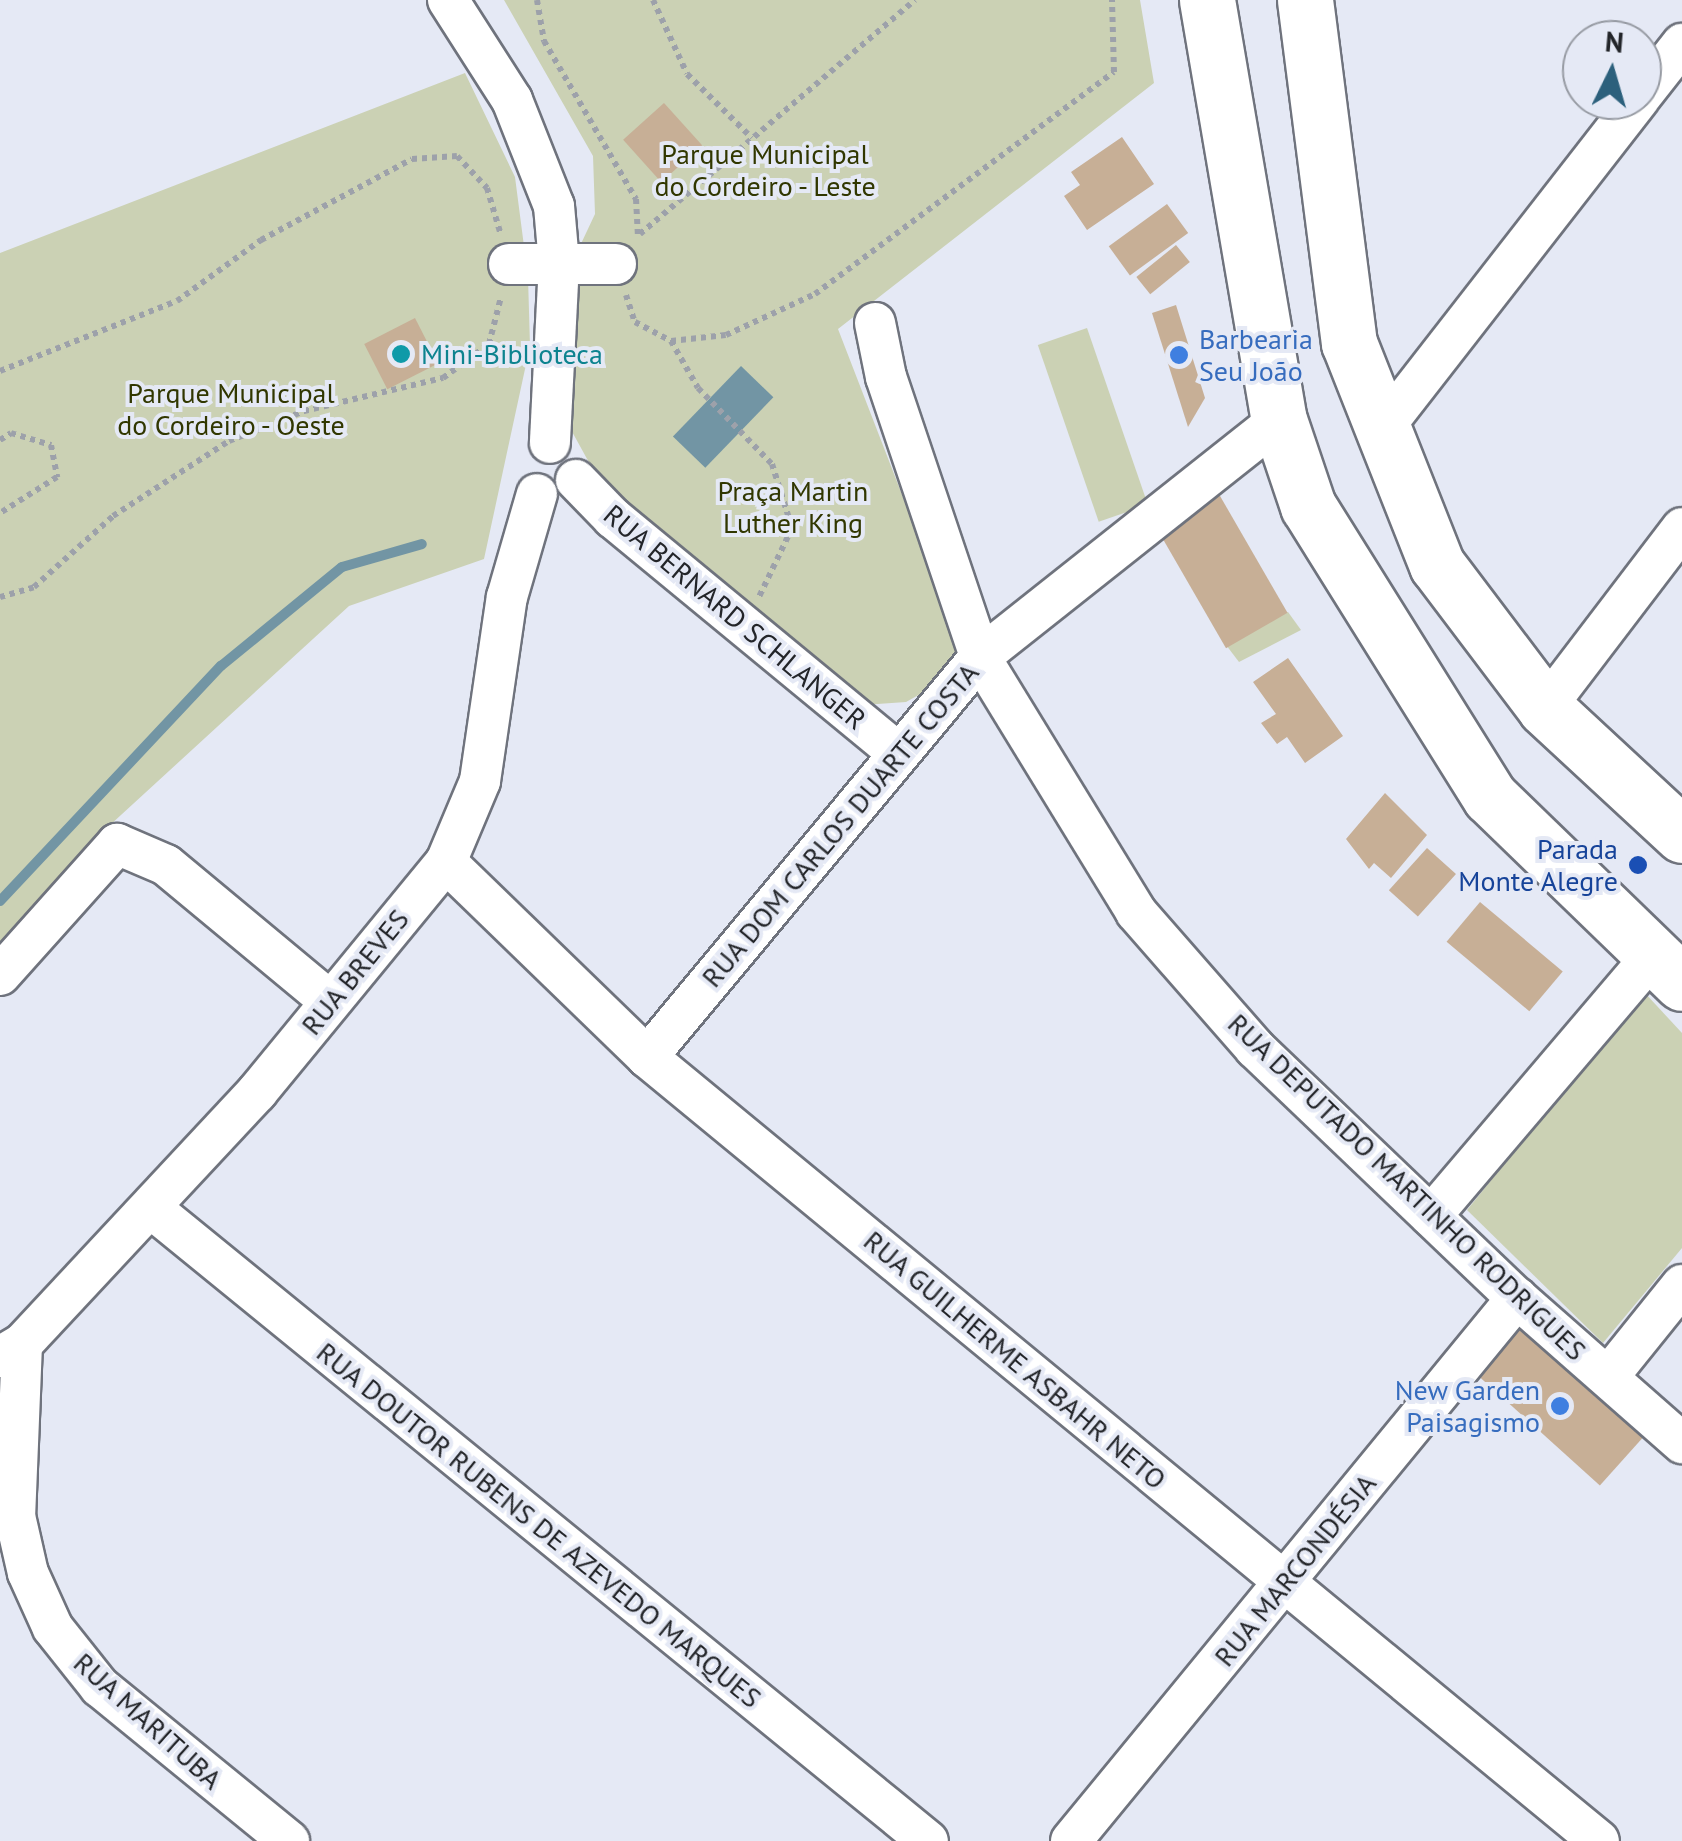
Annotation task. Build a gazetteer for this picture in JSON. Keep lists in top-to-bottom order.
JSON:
{
  "streets": {
    "street": [
      "RUA BERNARD SCHLANGER",
      "RUA DOM CARLOS DUARTE COSTA",
      "RUA BREVES",
      "RUA DEPUTADO MARTINHO RODRIGUES",
      "RUA GUILHERME ASBAHR NETO",
      "RUA DOUTOR RUBENS DE AZEVEDO MARQUES",
      "RUA MARCONDÉSIA",
      "RUA MARITUBA"
    ]
  },
  "crossings": [
    ["RUA BERNARD SCHLANGER", "RUA DOM CARLOS DUARTE COSTA"],
    ["RUA BERNARD SCHLANGER", "RUA BREVES"],
    ["RUA DOM CARLOS DUARTE COSTA", "RUA DEPUTADO MARTINHO RODRIGUES"],
    ["RUA DOM CARLOS DUARTE COSTA", "RUA GUILHERME ASBAHR NETO"],
    ["RUA BREVES", "RUA GUILHERME ASBAHR NETO"],
    ["RUA BREVES", "RUA DOUTOR RUBENS DE AZEVEDO MARQUES"],
    ["RUA BREVES", "RUA MARITUBA"],
    ["RUA DEPUTADO MARTINHO RODRIGUES", "RUA MARCONDÉSIA"],
    ["RUA GUILHERME ASBAHR NETO", "RUA MARCONDÉSIA"]
  ],
  "parks": ["Parque Municipal do Cordeiro - Leste", "Parque Municipal do Cordeiro - Oeste", "Praça Martin Luther King"],
  "places": [
    "Mini-Biblioteca",
    "Barbearia Seu João",
    "Parada Monte Alegre",
    "New Garden Paisagismo"
  ],
  "north": "top"
}
